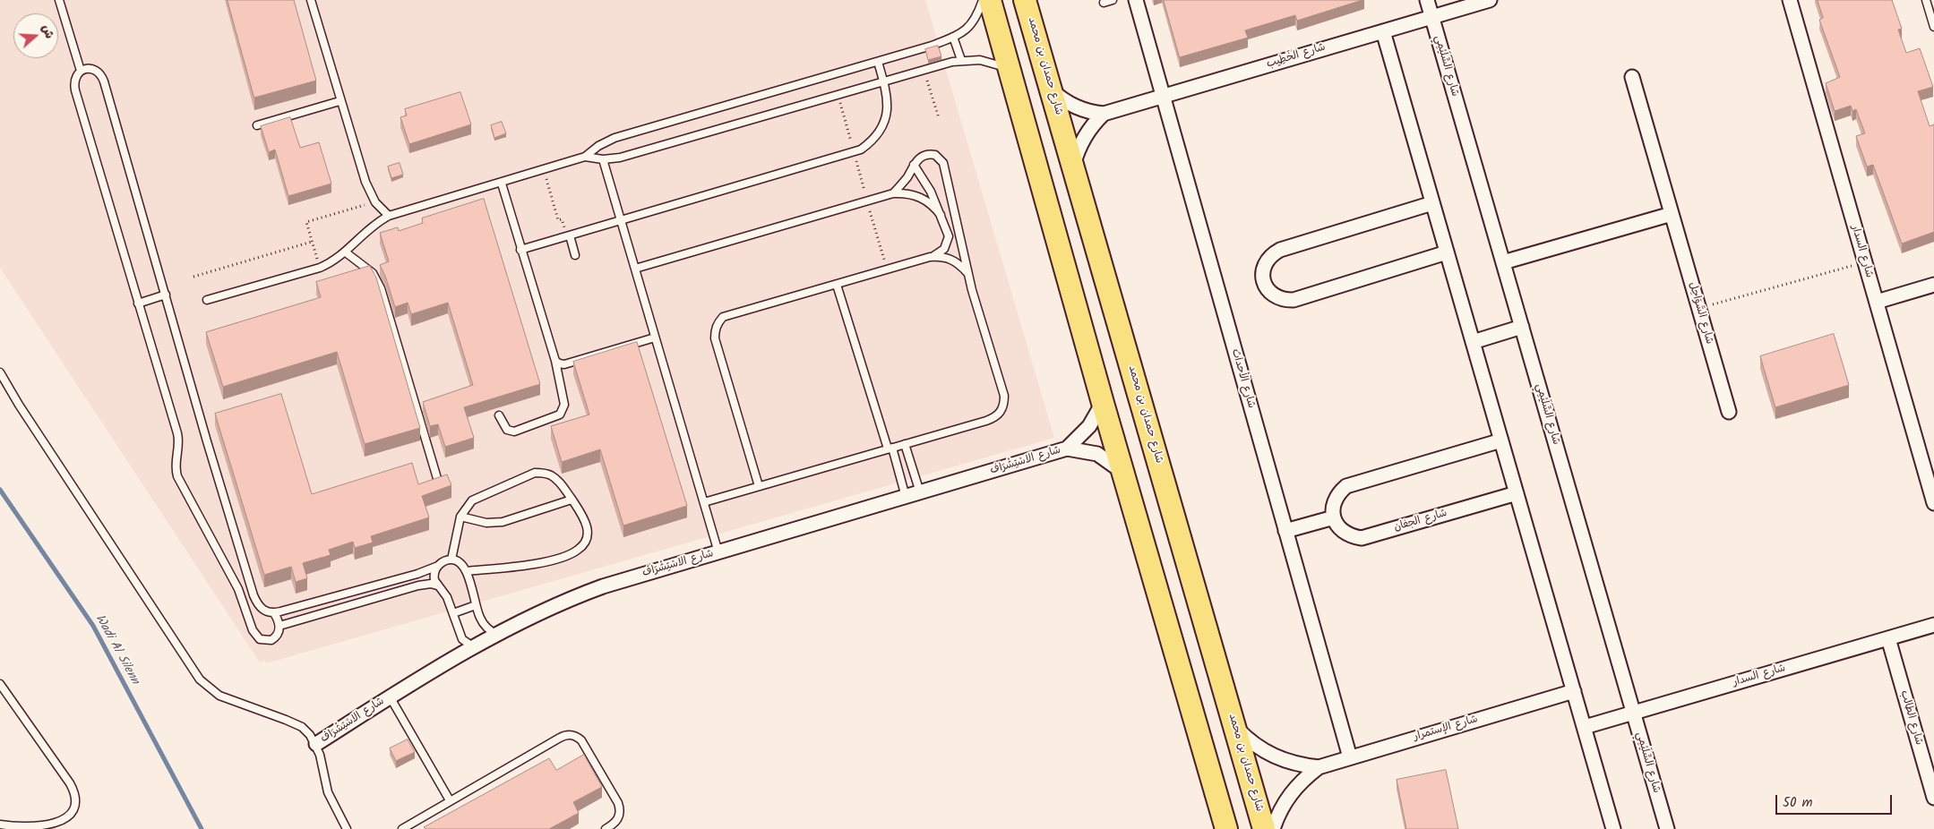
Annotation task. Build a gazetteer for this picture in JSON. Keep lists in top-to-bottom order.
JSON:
{
  "streets": {
    "main road": ["شارع حمدان بن محمد"],
    "street": [
      "شارع الخَطِيب",
      "شارع السِّلَيْمِي",
      "شارع السدار",
      "شارع السَّوَاحِل",
      "شارع الأحداث",
      "شارع الاسْتِشْرَاف",
      "شارع الجفان",
      "شارع الطالب",
      "شارع الإستمرار"
    ]
  },
  "crossings": [
    ["شارع الخَطِيب", "شارع حمدان بن محمد"],
    ["شارع الخَطِيب", "شارع السِّلَيْمِي"],
    ["شارع الخَطِيب", "شارع الأحداث"],
    ["شارع حمدان بن محمد", "شارع الإستمرار"],
    ["شارع السِّلَيْمِي", "شارع السدار"],
    ["شارع السدار", "شارع الطالب"],
    ["شارع الأحداث", "شارع الإستمرار"]
  ],
  "water": ["Wadi Al Silenn"],
  "scale_bar": "50 m",
  "north": "right"
}
